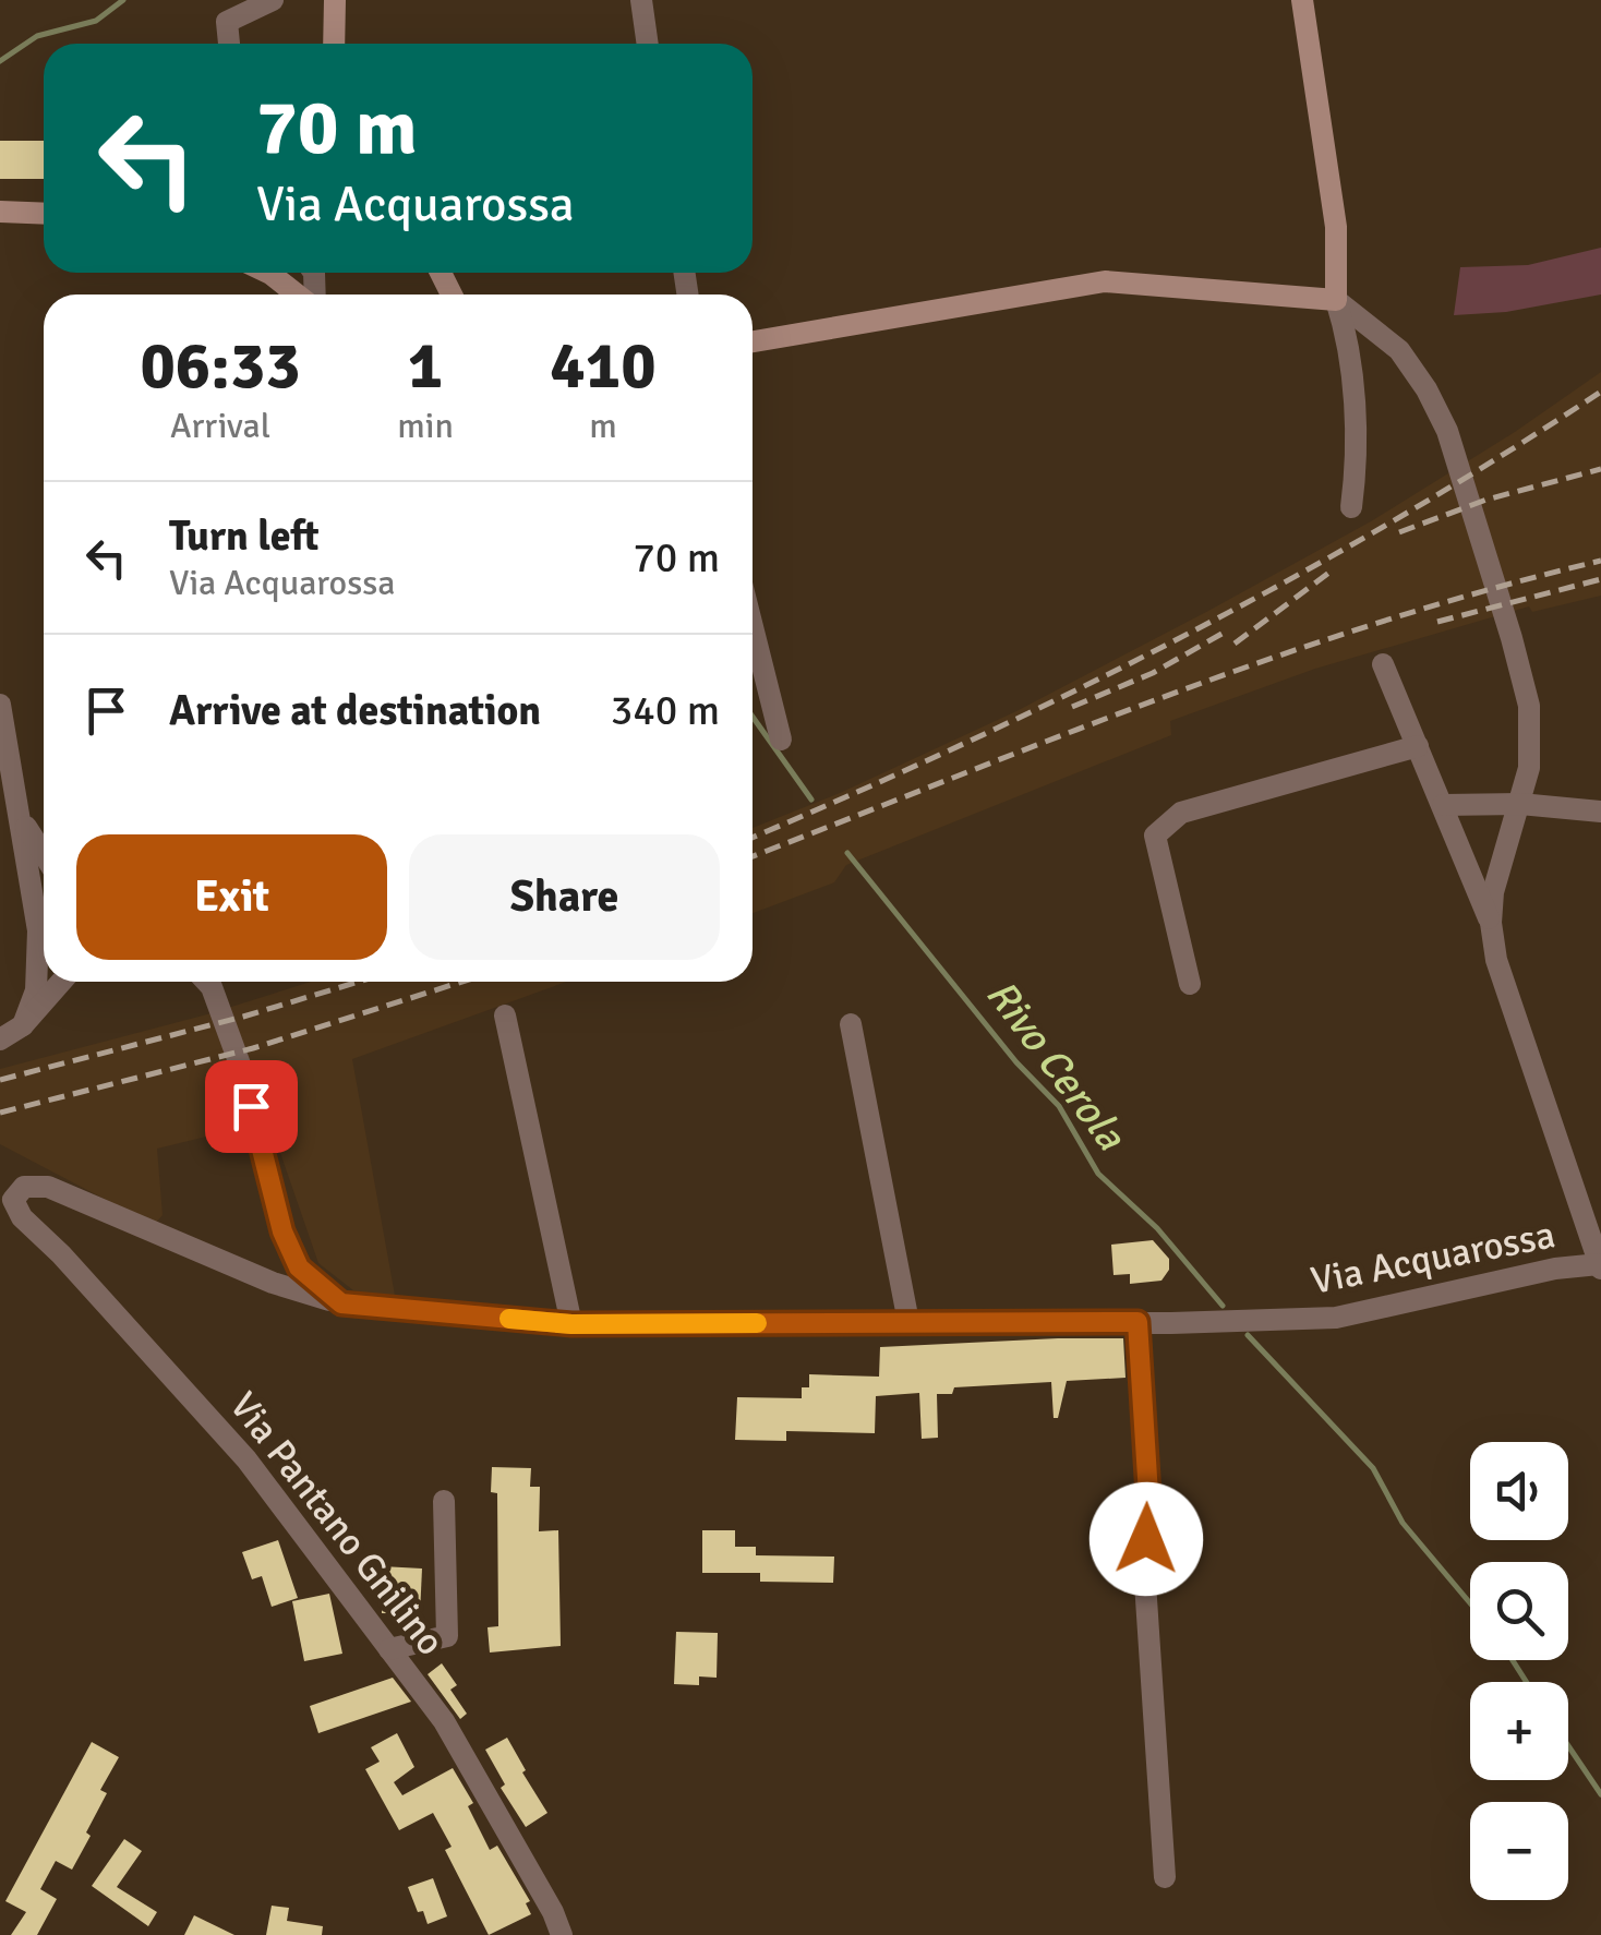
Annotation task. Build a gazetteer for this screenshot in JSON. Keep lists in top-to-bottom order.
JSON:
{
  "streets": {
    "street": ["Via Acquarossa", "Via Pantano Gnilino"]
  },
  "crossings": [
    ["Via Acquarossa", "Via Pantano Gnilino"]
  ],
  "water": ["Rivo Cerola"],
  "page": {
    "turn": ["70 m", "Via Acquarossa"],
    "eta": [
      "06:33",
      "Arrival",
      "1",
      "min",
      "410",
      "m"
    ],
    "list": [
      {
        "name": "Turn left",
        "note": "Via Acquarossa",
        "value": "70 m"
      },
      {
        "name": "Arrive at destination",
        "value": "340 m"
      }
    ],
    "buttons": ["Exit", "Share"],
    "map_buttons": ["+", "−"]
  }
}
